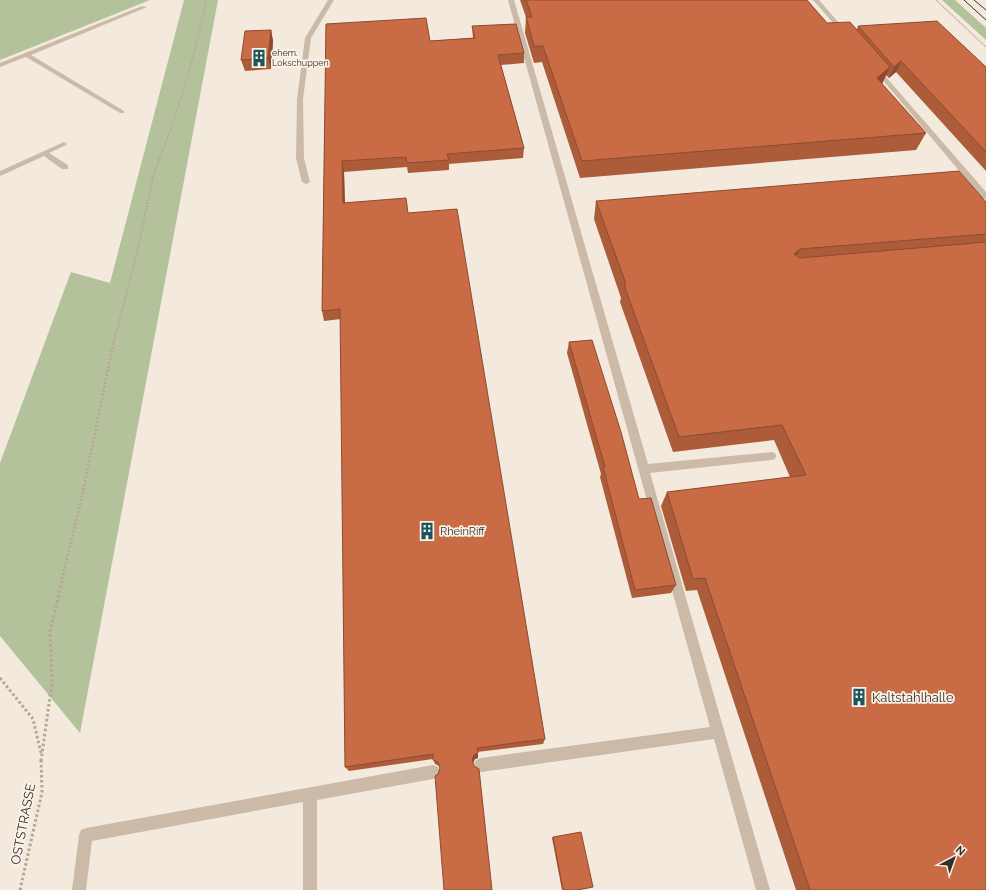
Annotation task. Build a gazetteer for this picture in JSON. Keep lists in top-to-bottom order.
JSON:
{
  "streets": {
    "path": ["OSTSTRASSE"]
  },
  "places": {
    "building": ["ehem. Lokschuppen", "RheinRiff", "Kaltstahlhalle"]
  },
  "north": "top right"
}
